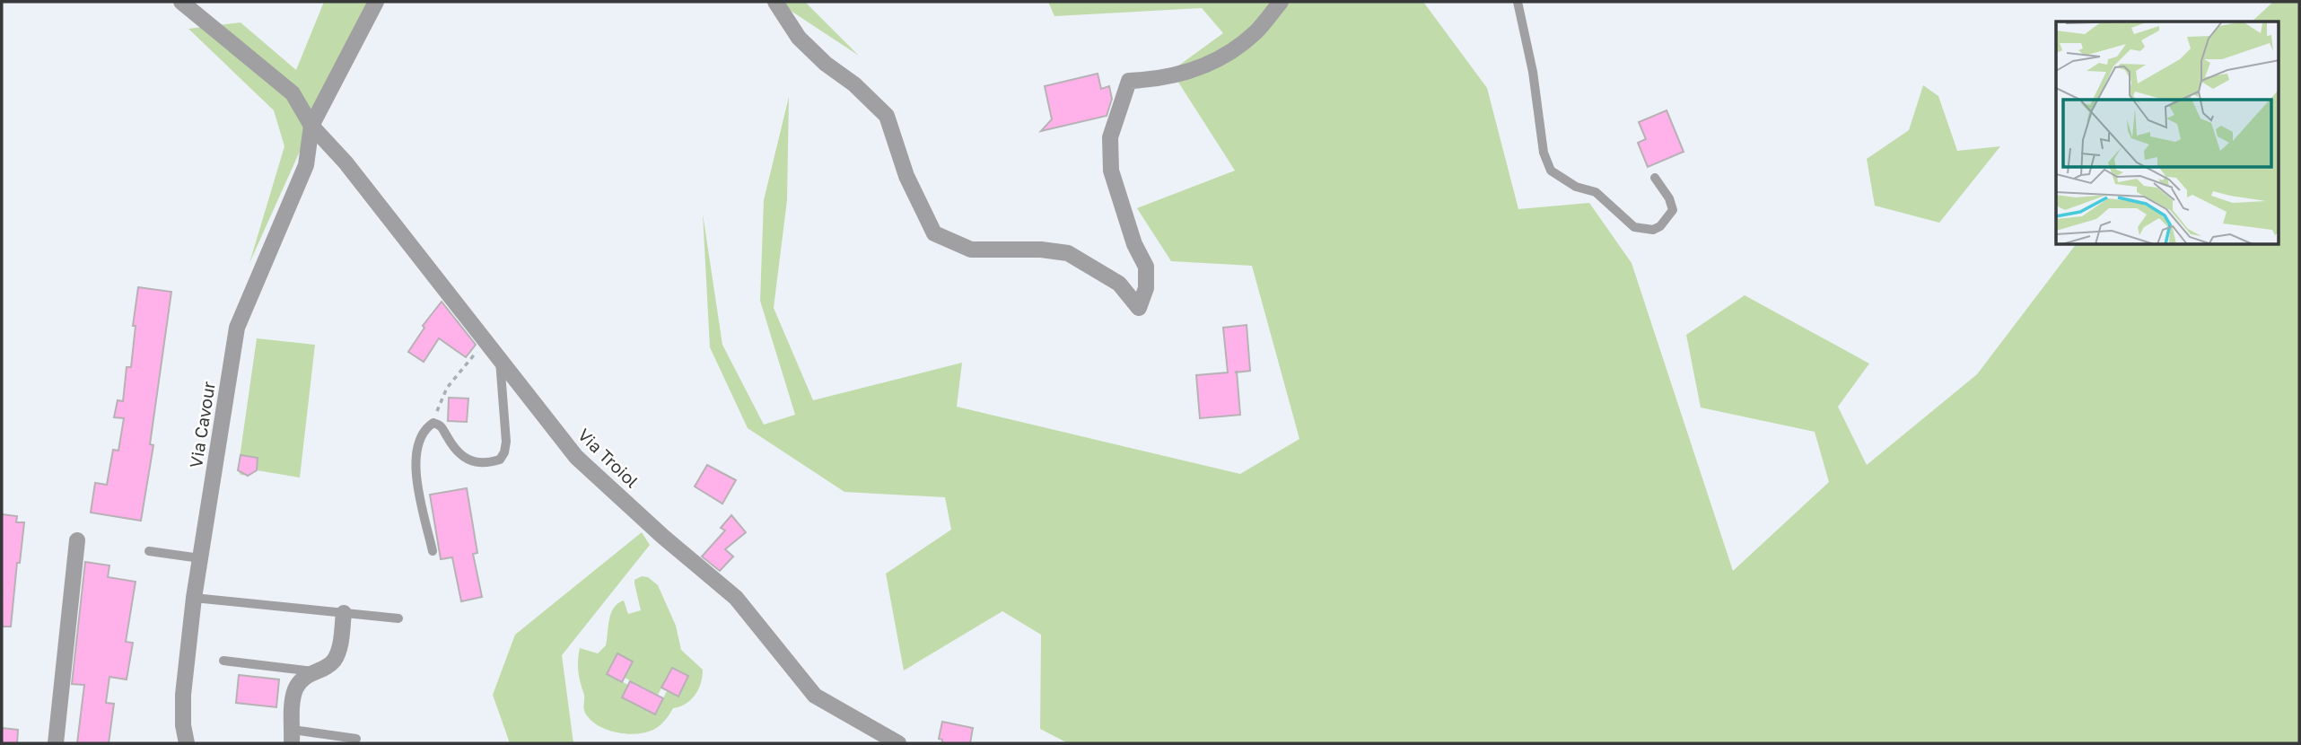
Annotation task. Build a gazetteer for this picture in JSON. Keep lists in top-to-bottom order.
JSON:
{
  "streets": {
    "street": ["Via Cavour", "Via Troiol"]
  },
  "crossings": [
    ["Via Cavour", "Via Troiol"]
  ]
}
